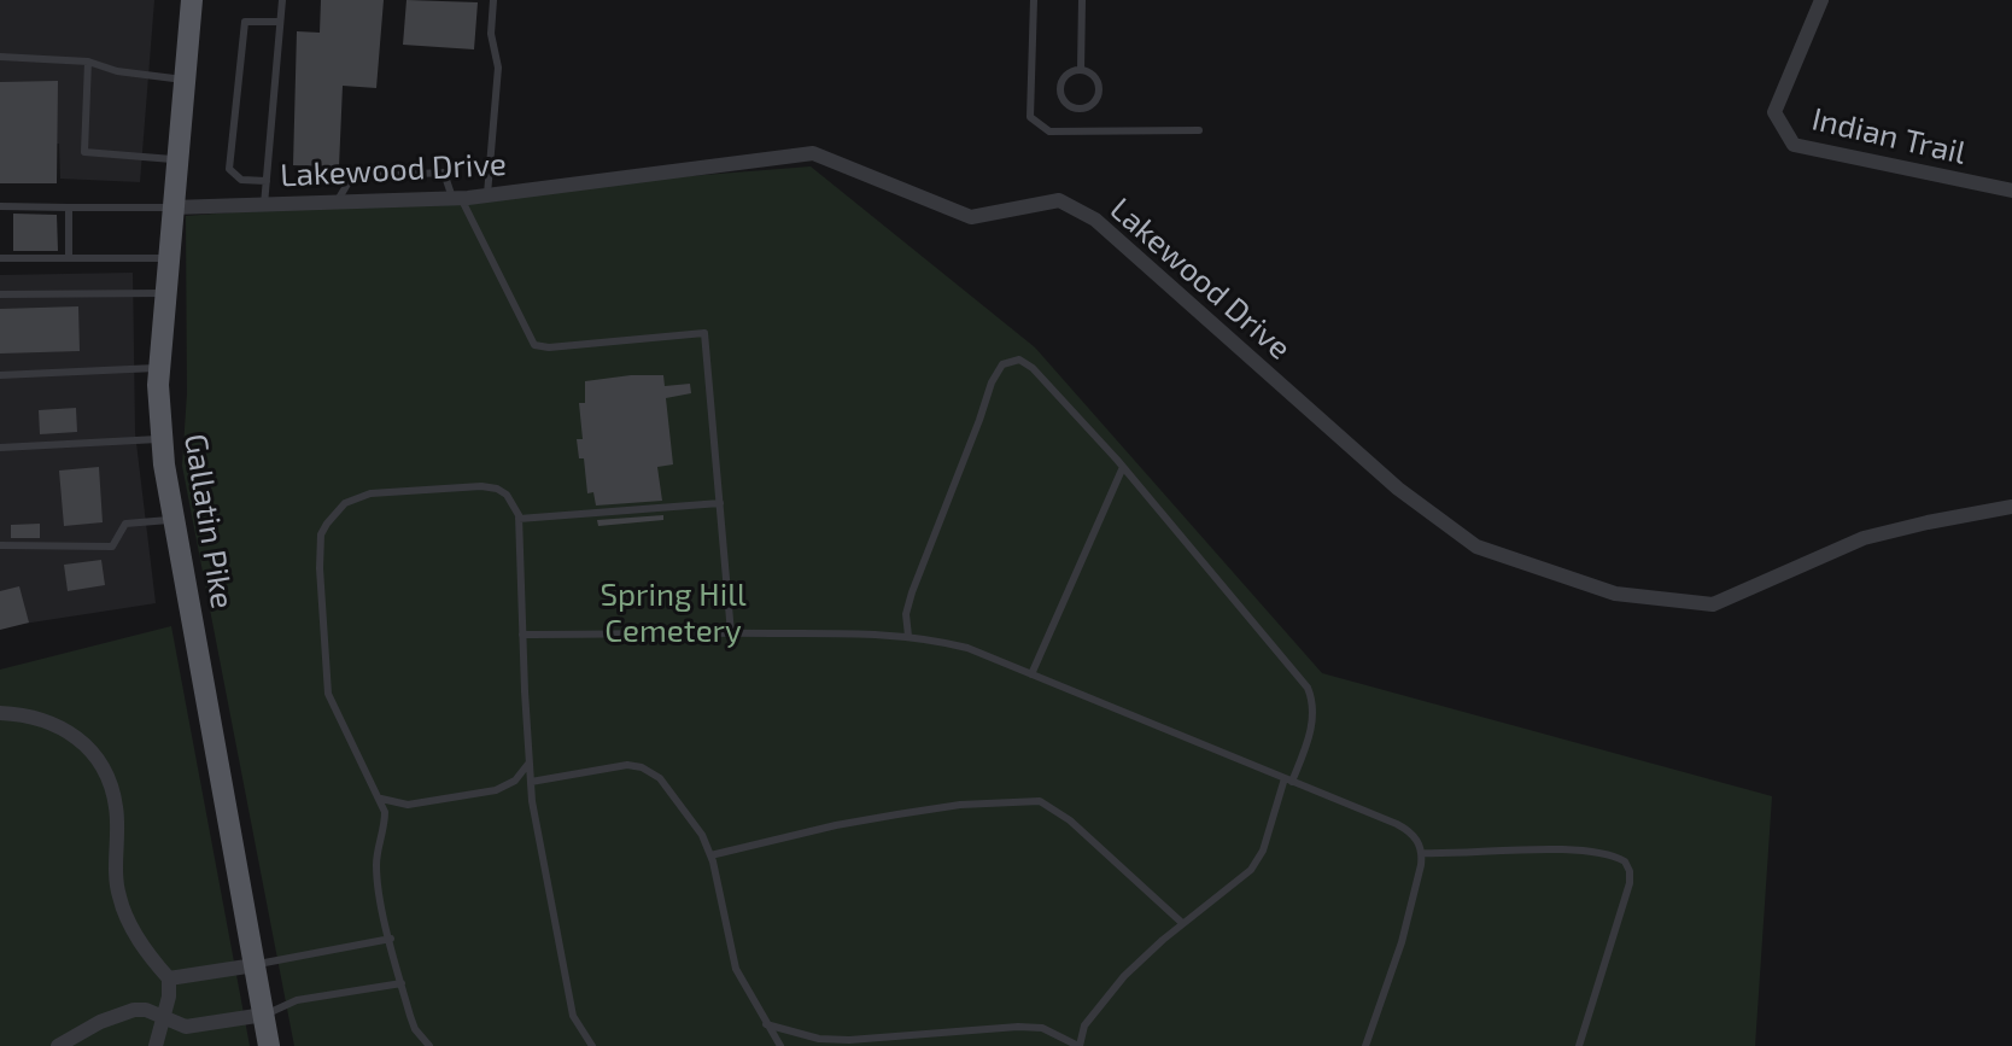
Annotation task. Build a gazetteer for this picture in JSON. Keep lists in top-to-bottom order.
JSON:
{
  "streets": {
    "main road": ["Gallatin Pike"],
    "street": ["Indian Trail", "Lakewood Drive"]
  },
  "crossings": [
    ["Lakewood Drive", "Gallatin Pike"]
  ],
  "parks": ["Spring Hill Cemetery"]
}
